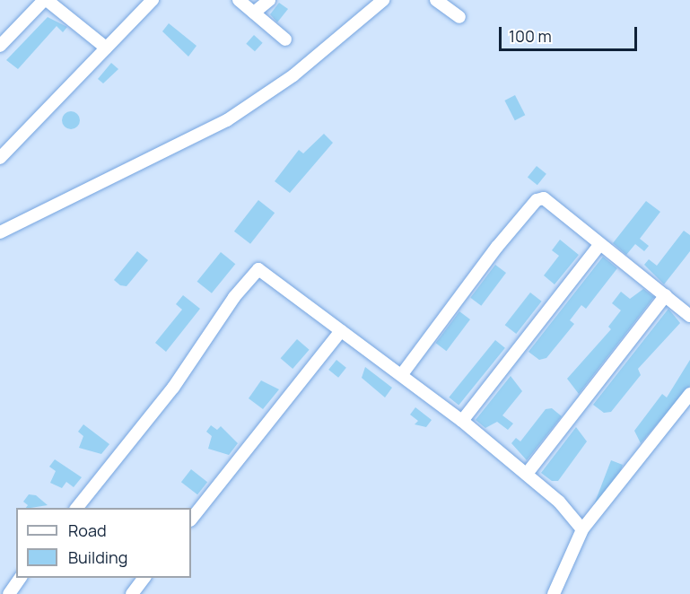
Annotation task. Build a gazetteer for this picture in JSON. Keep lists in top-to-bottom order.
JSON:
{
  "legend": ["Road", "Building"],
  "scale_bar": "100 m"
}
